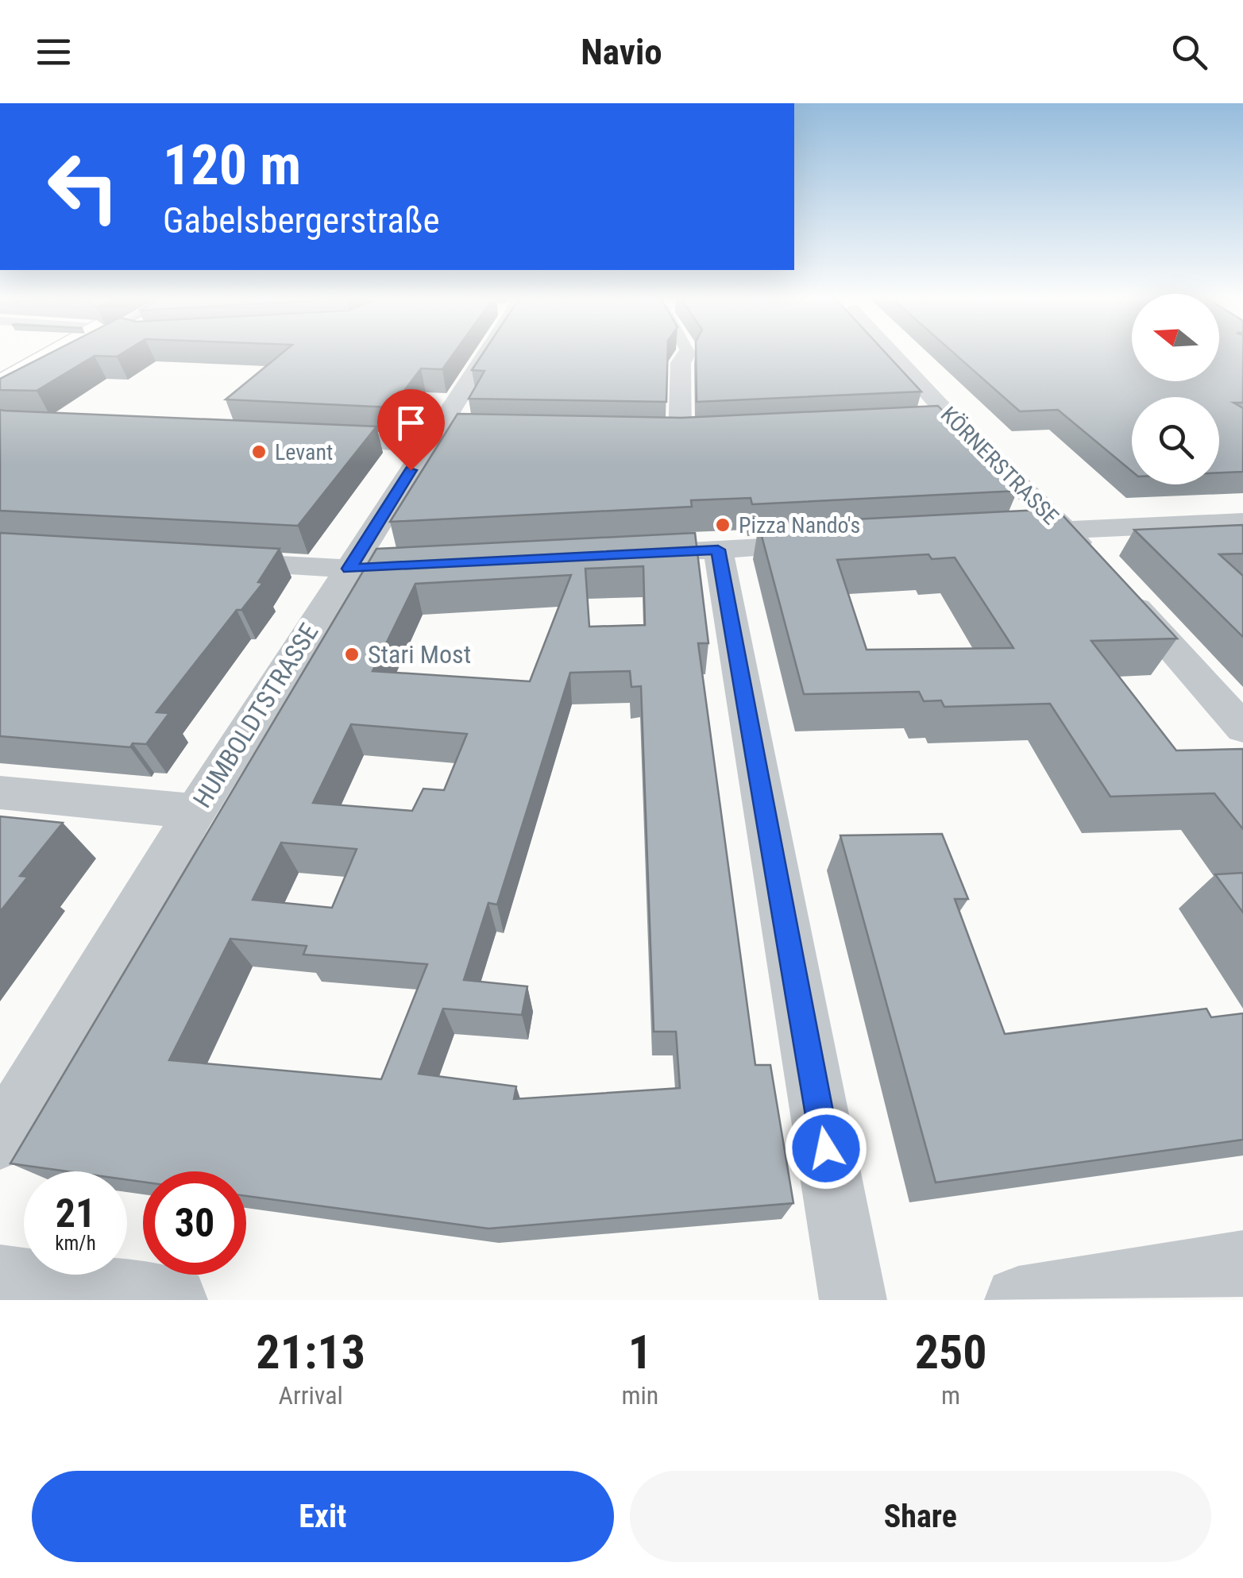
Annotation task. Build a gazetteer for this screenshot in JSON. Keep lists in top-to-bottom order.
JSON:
{
  "streets": {
    "street": ["KÖRNERSTRASSE", "HUMBOLDTSTRASSE"]
  },
  "places": ["Levant", "Pizza Nando's", "Stari Most"],
  "north": "left",
  "page": {
    "header": "Navio",
    "turn": ["120 m", "Gabelsbergerstraße"],
    "speed": "21 km/h",
    "limit": "30",
    "eta": [
      "21:13",
      "Arrival",
      "1",
      "min",
      "250",
      "m"
    ],
    "buttons": ["Exit", "Share"]
  }
}
